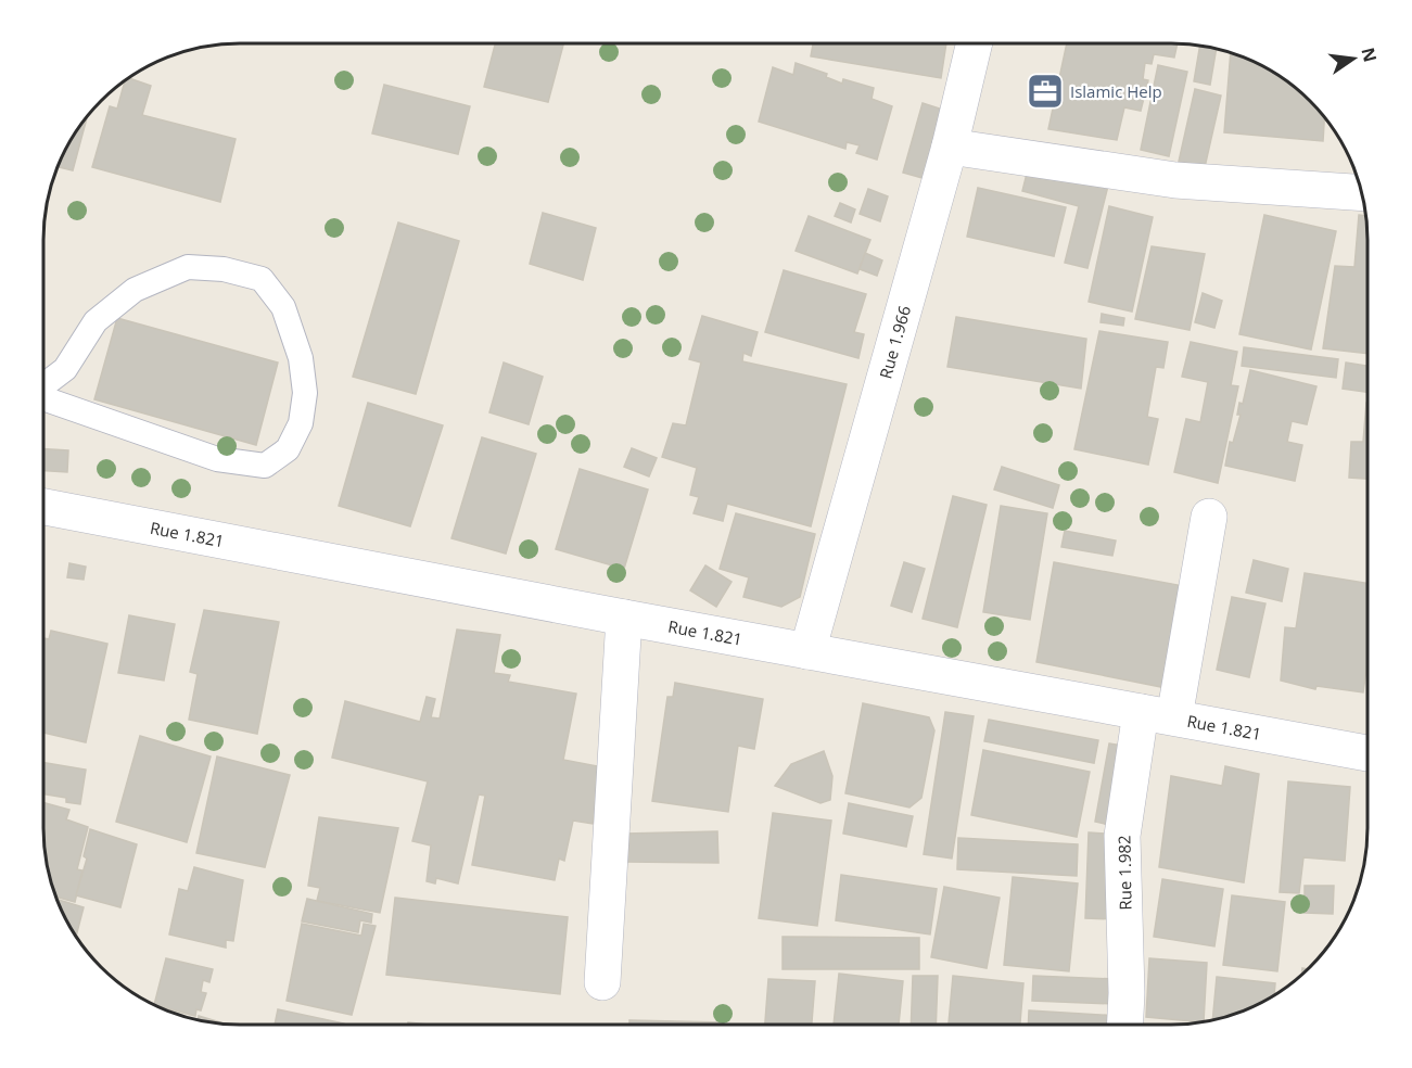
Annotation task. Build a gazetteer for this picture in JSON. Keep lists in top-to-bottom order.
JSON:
{
  "streets": {
    "street": ["Rue 1.966", "Rue 1.821", "Rue 1.982"]
  },
  "crossings": [
    ["Rue 1.966", "Rue 1.821"],
    ["Rue 1.821", "Rue 1.982"]
  ],
  "places": {
    "office": ["Islamic Help"]
  },
  "north": "right"
}
